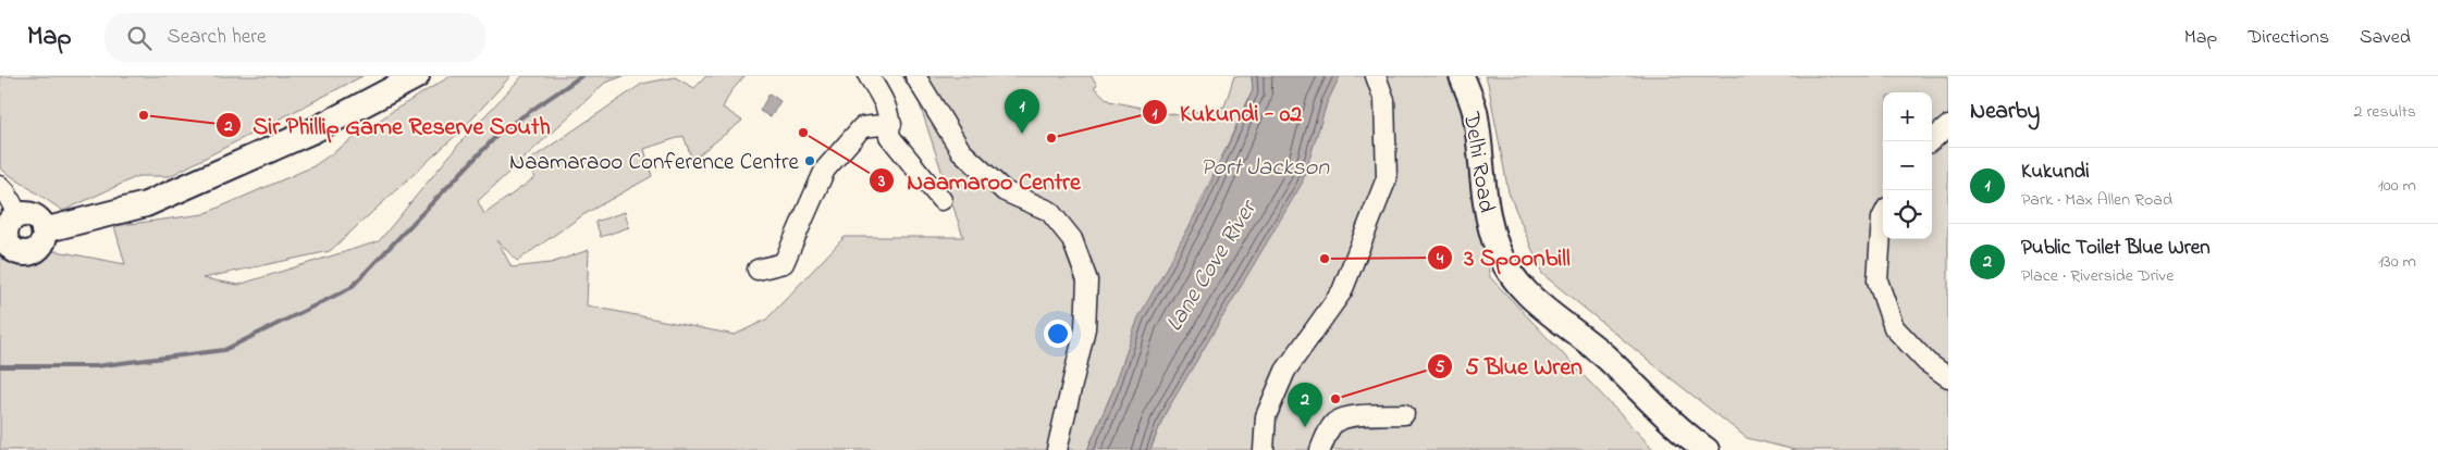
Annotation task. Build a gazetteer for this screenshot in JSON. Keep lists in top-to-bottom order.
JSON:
{
  "streets": {
    "main road": ["Delhi Road"]
  },
  "water": ["Port Jackson", "Lane Cove River"],
  "places": [
    "Sir Phillip Game Reserve South",
    "Naamaroo Centre",
    "Kukundi - 02",
    "Naamaraoo Conference Centre",
    "3 Spoonbill",
    "5 Blue Wren"
  ],
  "page": {
    "header": "Map",
    "search": "Search here",
    "nav": ["Map", "Directions", "Saved"],
    "heading": ["Nearby", "2 results"],
    "pins": ["1", "2"],
    "map_buttons": ["+", "−"],
    "list": [
      {
        "mark": "1",
        "name": "Kukundi",
        "note": "Park · Max Allen Road",
        "value": "100 m"
      },
      {
        "mark": "2",
        "name": "Public Toilet Blue Wren",
        "note": "Place · Riverside Drive",
        "value": "130 m"
      }
    ]
  }
}
